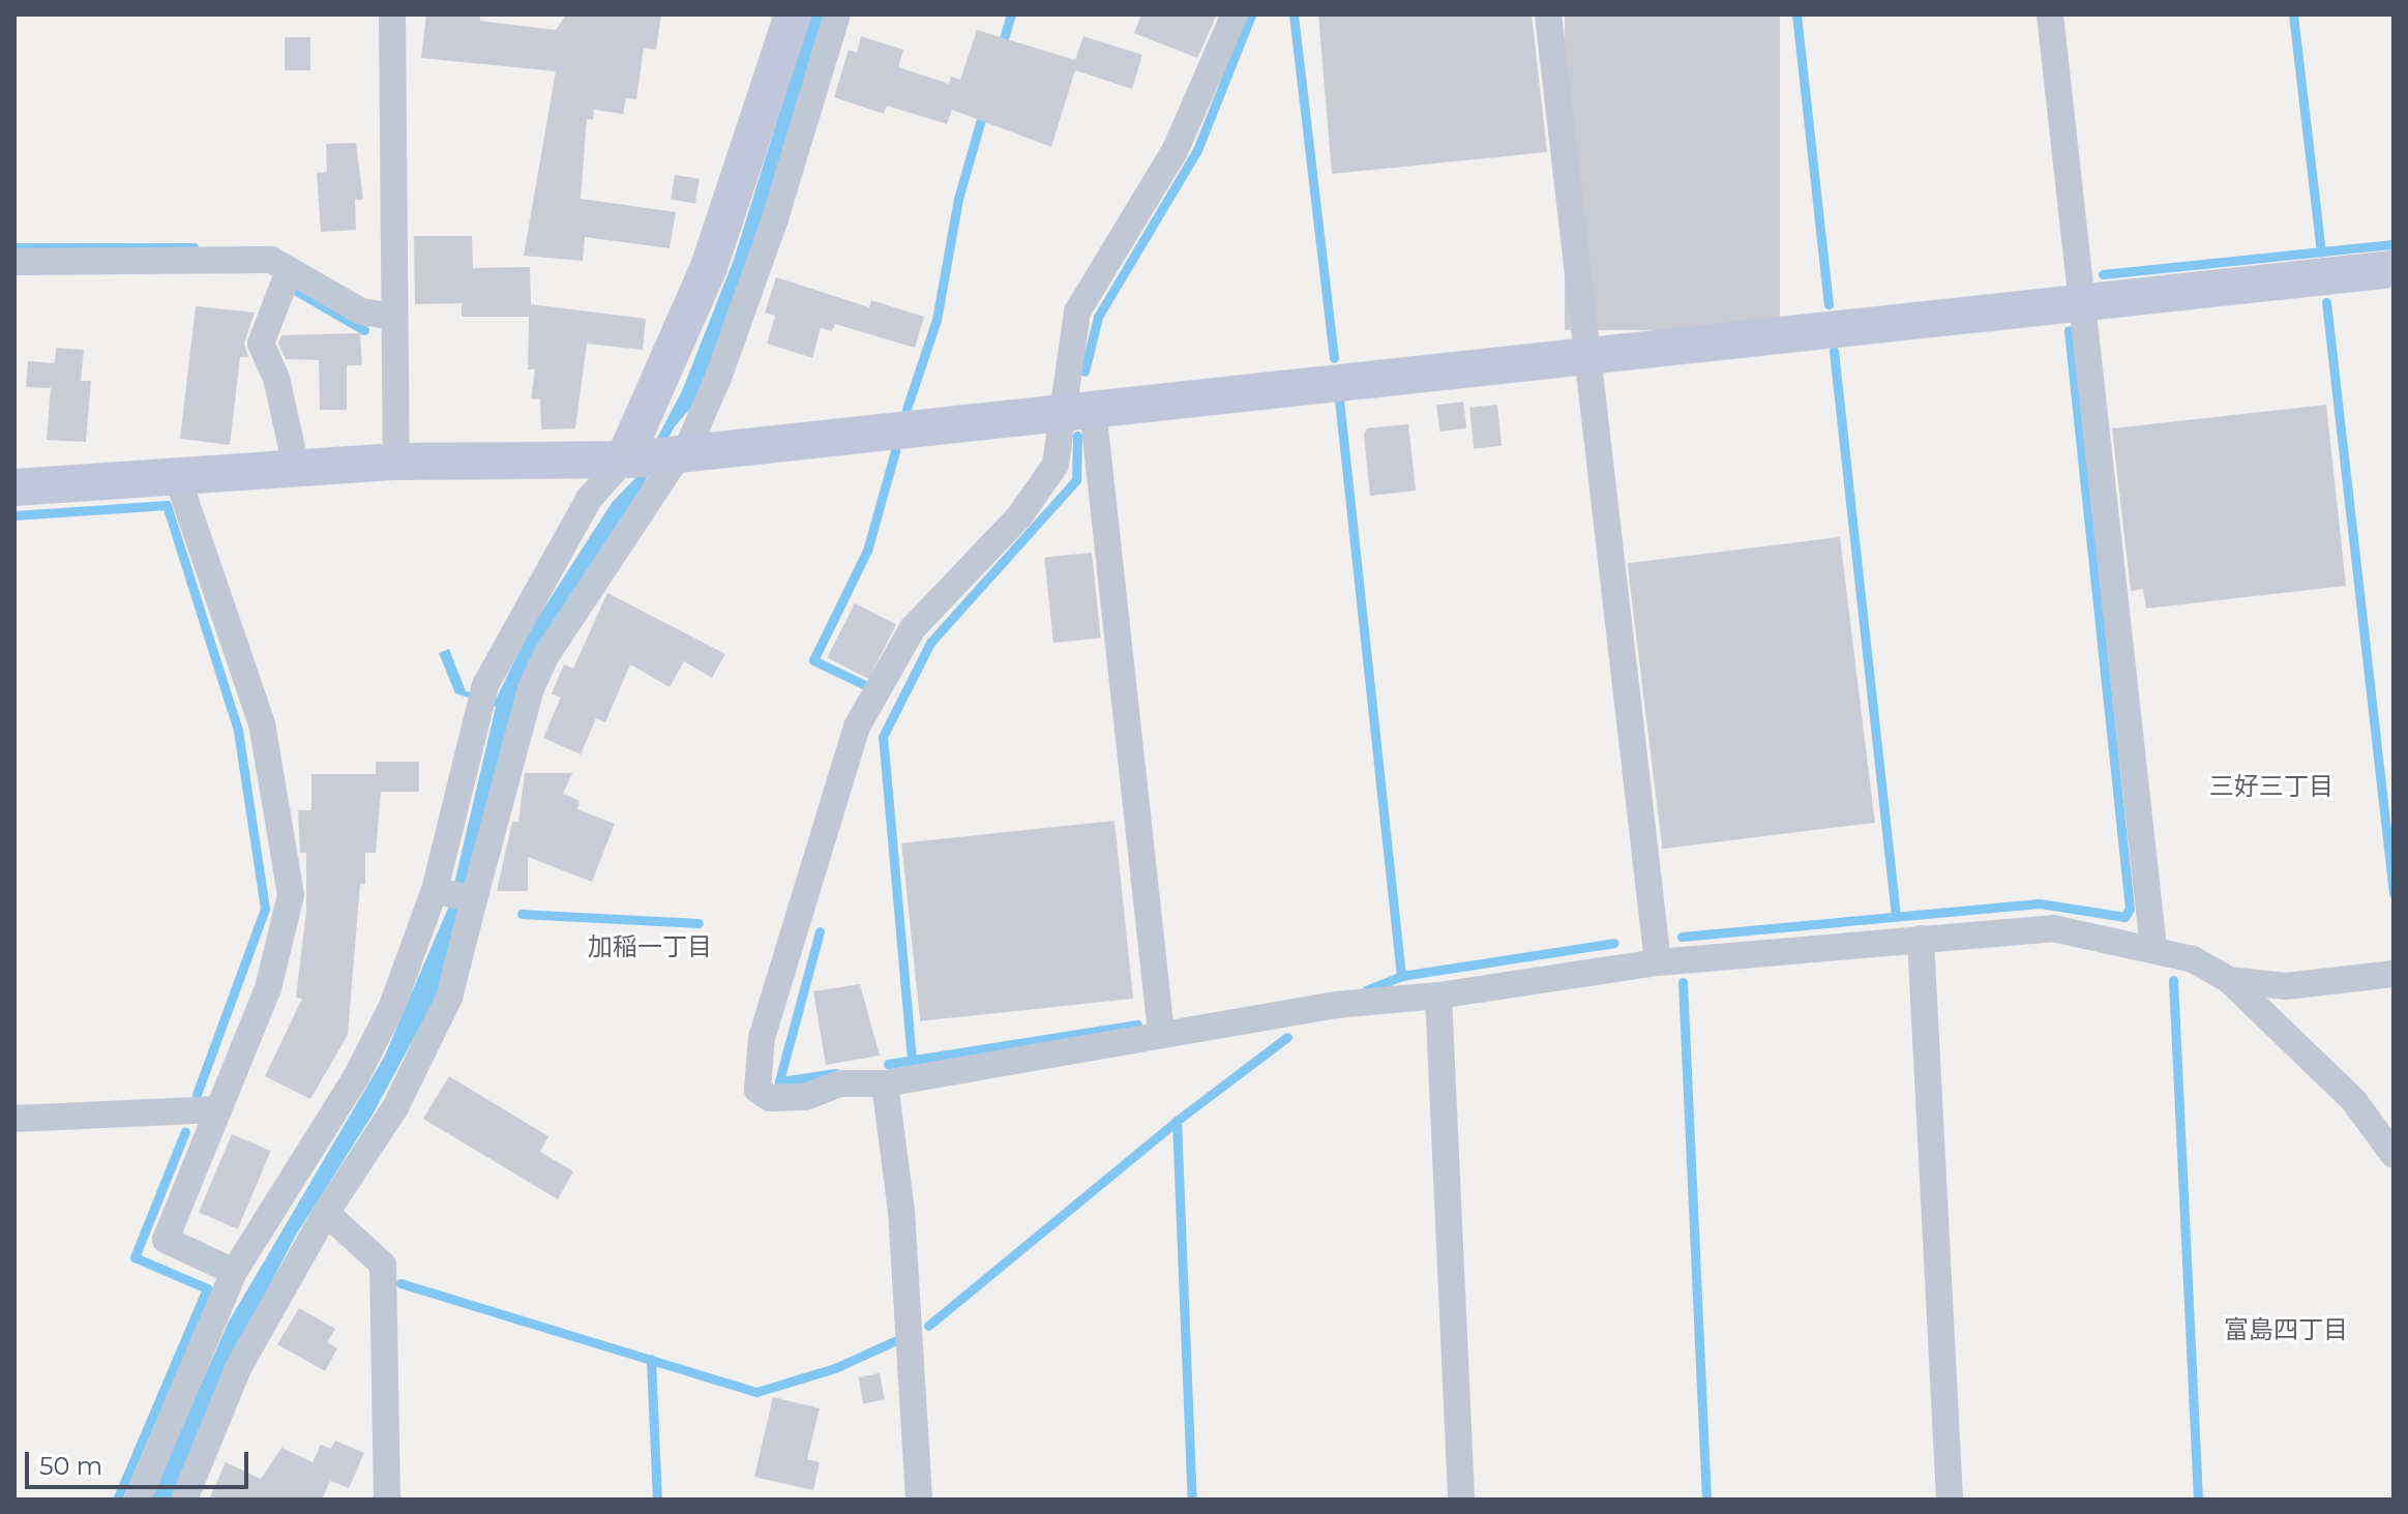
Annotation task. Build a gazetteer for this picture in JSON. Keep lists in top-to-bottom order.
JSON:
{
  "districts": ["三好三丁目", "加稲一丁目", "富島四丁目"],
  "scale_bar": "50 m"
}
